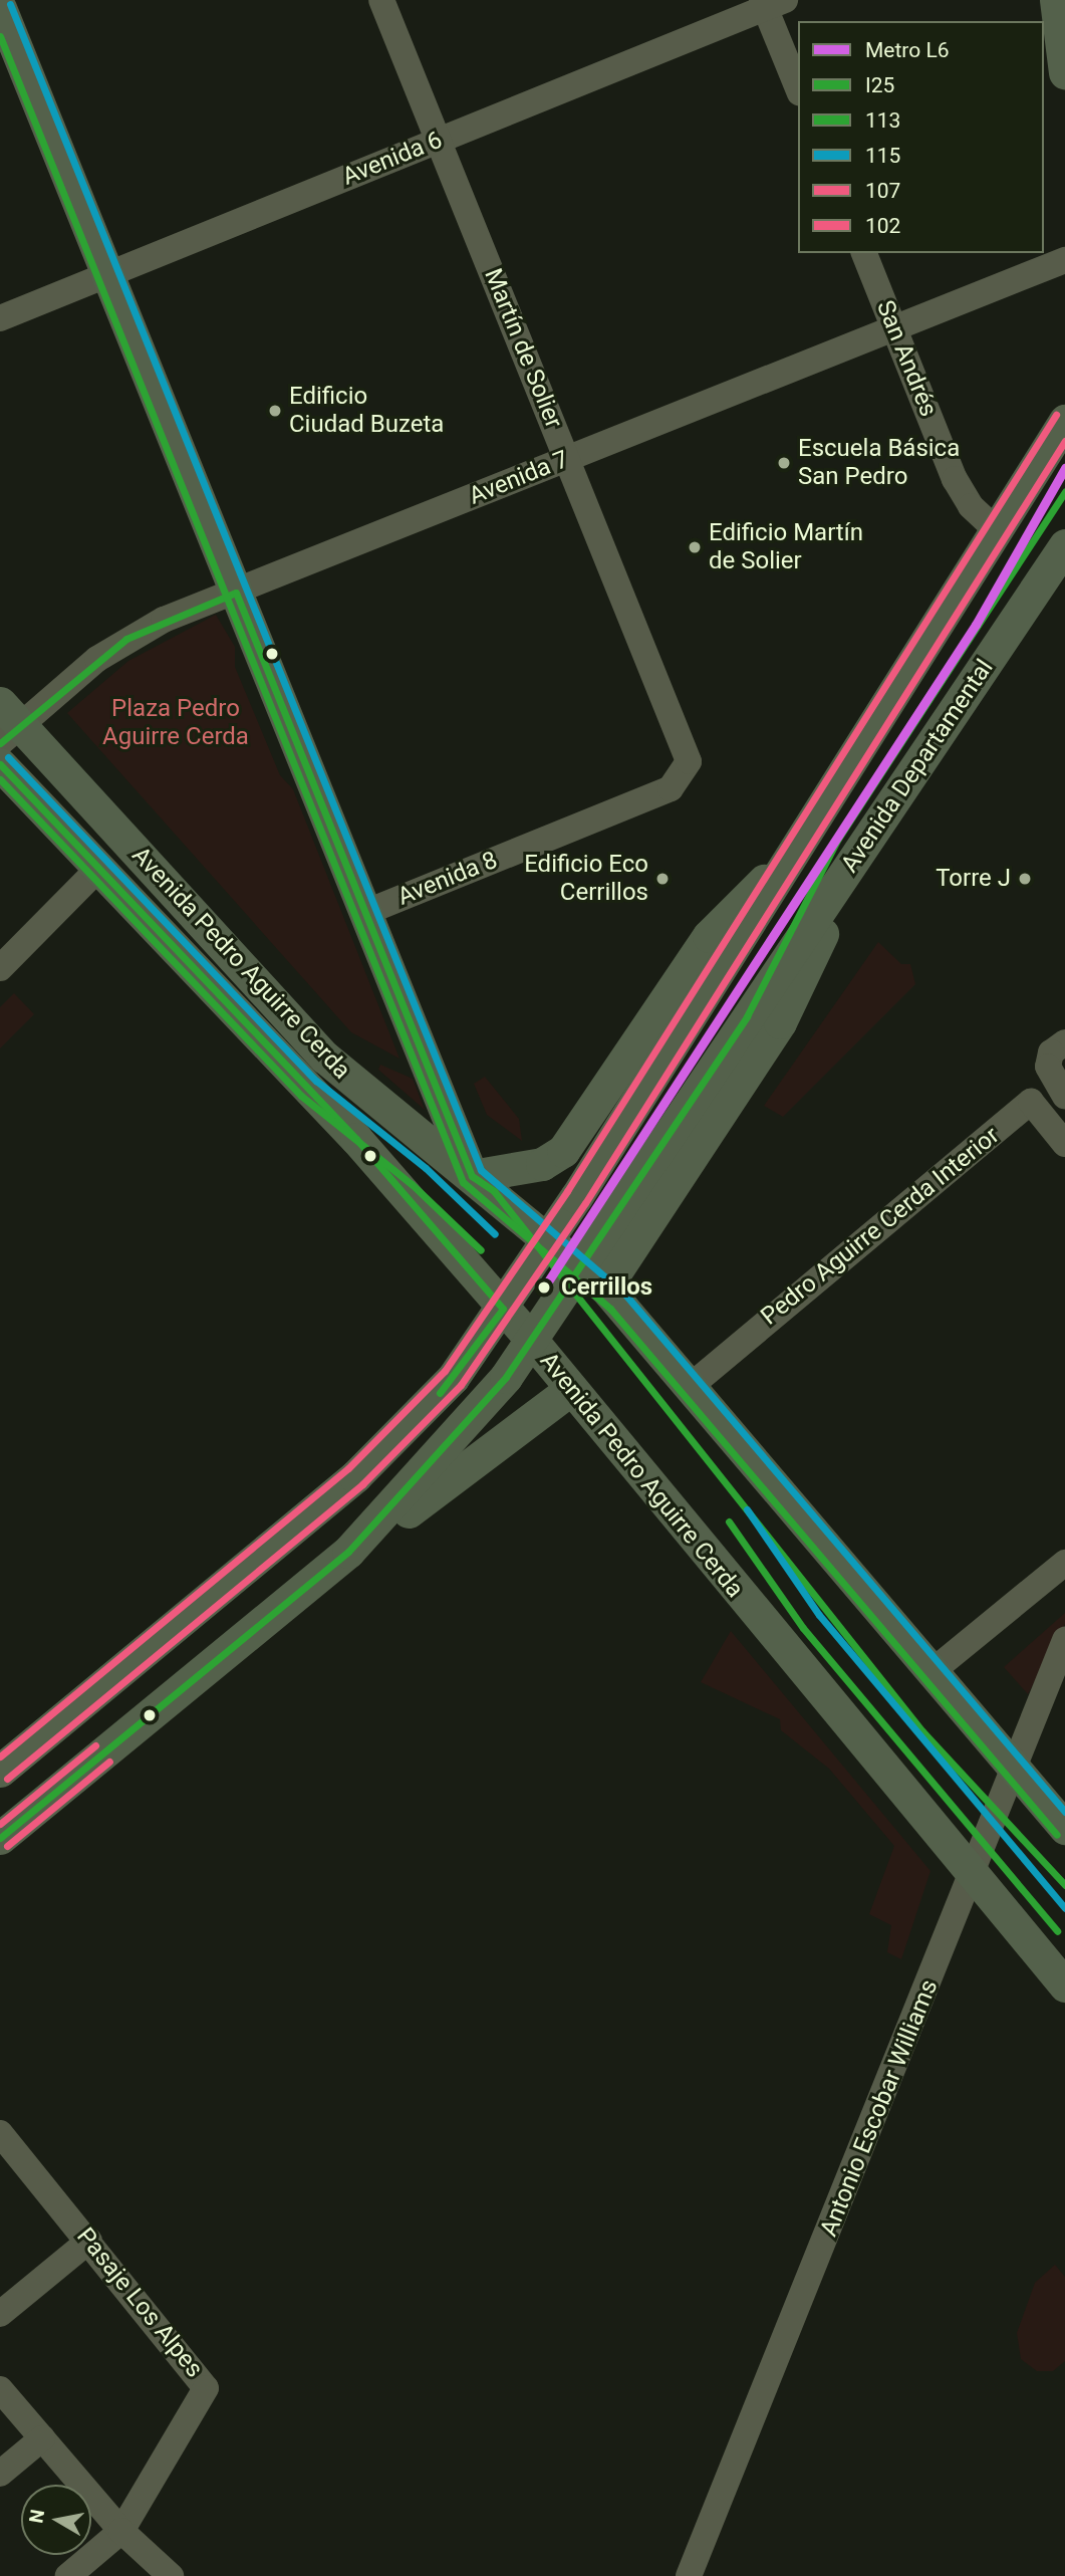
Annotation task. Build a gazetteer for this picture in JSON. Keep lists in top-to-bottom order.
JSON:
{
  "streets": {
    "main road": ["Avenida Departamental", "Avenida Pedro Aguirre Cerda"],
    "street": [
      "Avenida 6",
      "Martín de Solier",
      "San Andrés",
      "Avenida 7",
      "Avenida 8",
      "Pedro Aguirre Cerda Interior",
      "Antonio Escobar Williams",
      "Pasaje Los Alpes"
    ]
  },
  "crossings": [
    ["Avenida 6", "Martín de Solier"],
    ["Martín de Solier", "Avenida 7"],
    ["Martín de Solier", "Avenida 8"],
    ["San Andrés", "Avenida 7"],
    ["Avenida 7", "Avenida Pedro Aguirre Cerda"],
    ["Avenida Departamental", "Avenida Pedro Aguirre Cerda"],
    ["Avenida Pedro Aguirre Cerda", "Pedro Aguirre Cerda Interior"],
    ["Avenida Pedro Aguirre Cerda", "Antonio Escobar Williams"]
  ],
  "parks": ["Plaza Pedro Aguirre Cerda"],
  "places": [
    "Edificio Ciudad Buzeta",
    "Escuela Básica San Pedro",
    "Edificio Martín de Solier",
    "Edificio Eco Cerrillos",
    "Torre J",
    "Cerrillos"
  ],
  "lines": [
    "transit line 115",
    "transit line 113",
    "transit line 102",
    "transit line 107",
    "metro line L6",
    "transit line I25"
  ],
  "legend": [
    "Metro L6",
    "I25",
    "113",
    "115",
    "107",
    "102"
  ],
  "north": "left"
}
